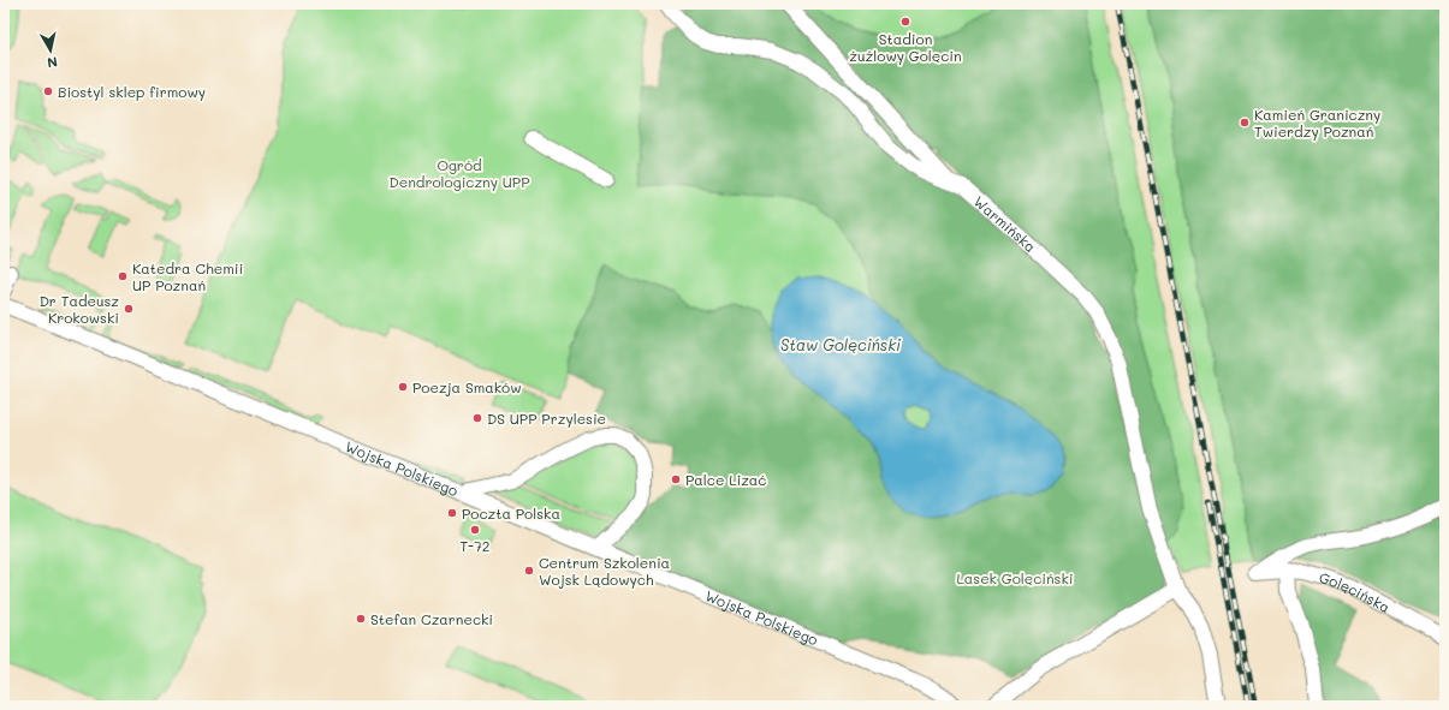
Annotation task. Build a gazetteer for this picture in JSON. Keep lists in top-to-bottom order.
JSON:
{
  "streets": {
    "street": ["Warmińska", "Wojska Polskiego", "Golęcińska"]
  },
  "water": ["Staw Golęciński"],
  "parks": ["Ogród Dendrologiczny UPP", "Lasek Golęciński"],
  "places": [
    "Stadion żużlowy Golęcin",
    "Biostyl sklep firmowy",
    "Kamień Graniczny Twierdzy Poznań",
    "Katedra Chemii UP Poznań",
    "Dr Tadeusz Krokowski",
    "Poezja Smaków",
    "DS UPP Przylesie",
    "Palce Lizać",
    "Poczta Polska",
    "T-72",
    "Centrum Szkolenia Wojsk Lądowych",
    "Stefan Czarnecki"
  ],
  "north": "bottom"
}
